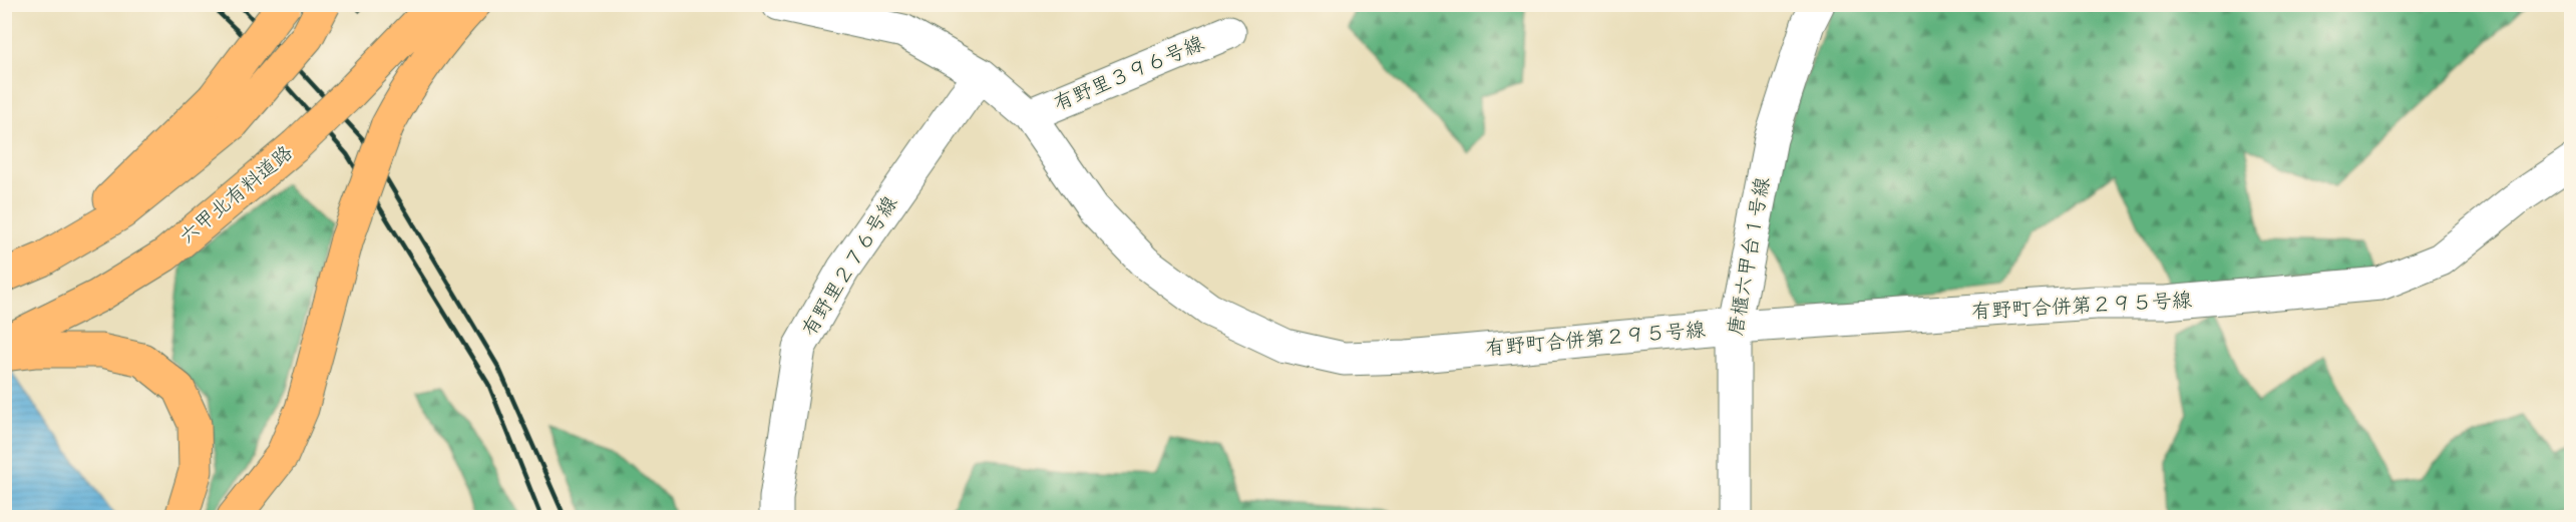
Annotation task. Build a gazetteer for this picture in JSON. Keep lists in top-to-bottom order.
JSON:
{
  "streets": {
    "main road": ["六甲北有料道路"],
    "street": [
      "有野里３９６号線",
      "唐櫃六甲台１号線",
      "有野里２７６号線",
      "有野町合併第２９５号線"
    ]
  },
  "crossings": [
    ["有野里３９６号線", "有野町合併第２９５号線"],
    ["唐櫃六甲台１号線", "有野町合併第２９５号線"],
    ["有野里２７６号線", "有野町合併第２９５号線"]
  ]
}
